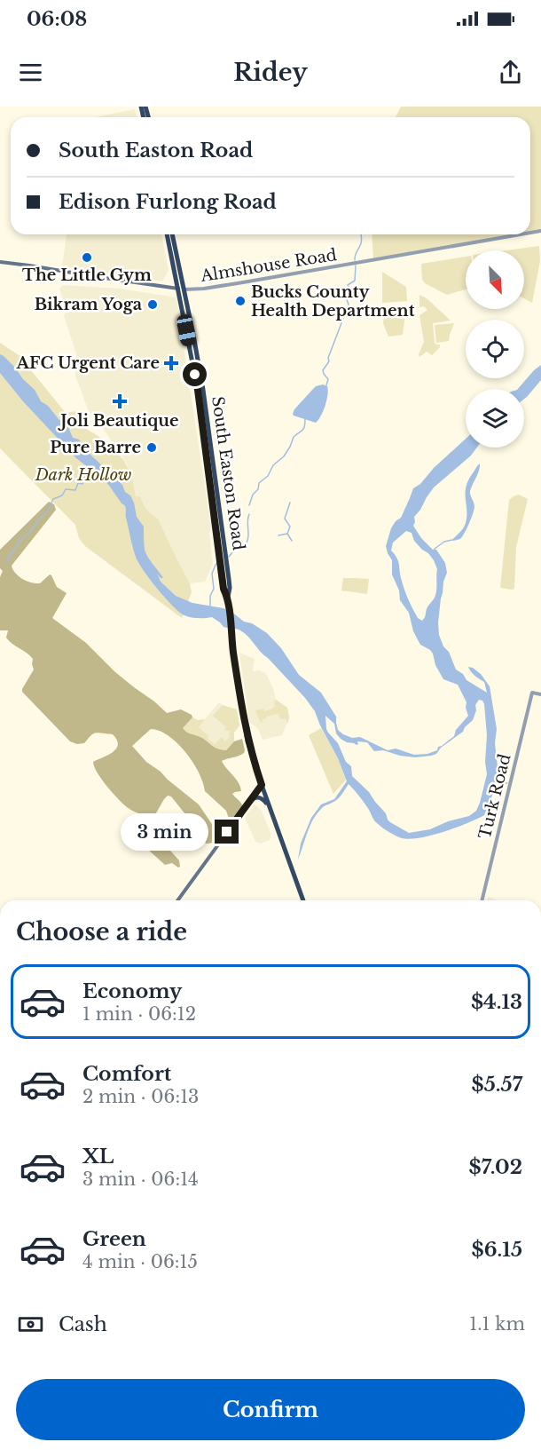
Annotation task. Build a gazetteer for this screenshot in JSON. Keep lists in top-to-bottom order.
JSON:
{
  "streets": {
    "highway": ["South Easton Road"],
    "main road": ["Almshouse Road"],
    "street": ["Turk Road"]
  },
  "crossings": [
    ["Almshouse Road", "South Easton Road"]
  ],
  "parks": ["Dark Hollow"],
  "places": {
    "other": [
      "The Little Gym",
      "Bucks County Health Department",
      "Bikram Yoga",
      "Pure Barre"
    ],
    "health": ["AFC Urgent Care", "Joli Beautique"]
  },
  "north": "bottom right",
  "page": {
    "status": "06:08",
    "header": "Ridey",
    "banner": ["South Easton Road", "Edison Furlong Road"],
    "bubble": "3 min",
    "heading": "Choose a ride",
    "list": [
      {
        "name": "Economy",
        "note": "1 min · 06:12",
        "value": "$4.13"
      },
      {
        "name": "Comfort",
        "note": "2 min · 06:13",
        "value": "$5.57"
      },
      {
        "name": "XL",
        "note": "3 min · 06:14",
        "value": "$7.02"
      },
      {
        "name": "Green",
        "note": "4 min · 06:15",
        "value": "$6.15"
      }
    ],
    "pay": ["Cash", "1.1 km"],
    "buttons": "Confirm"
  }
}
